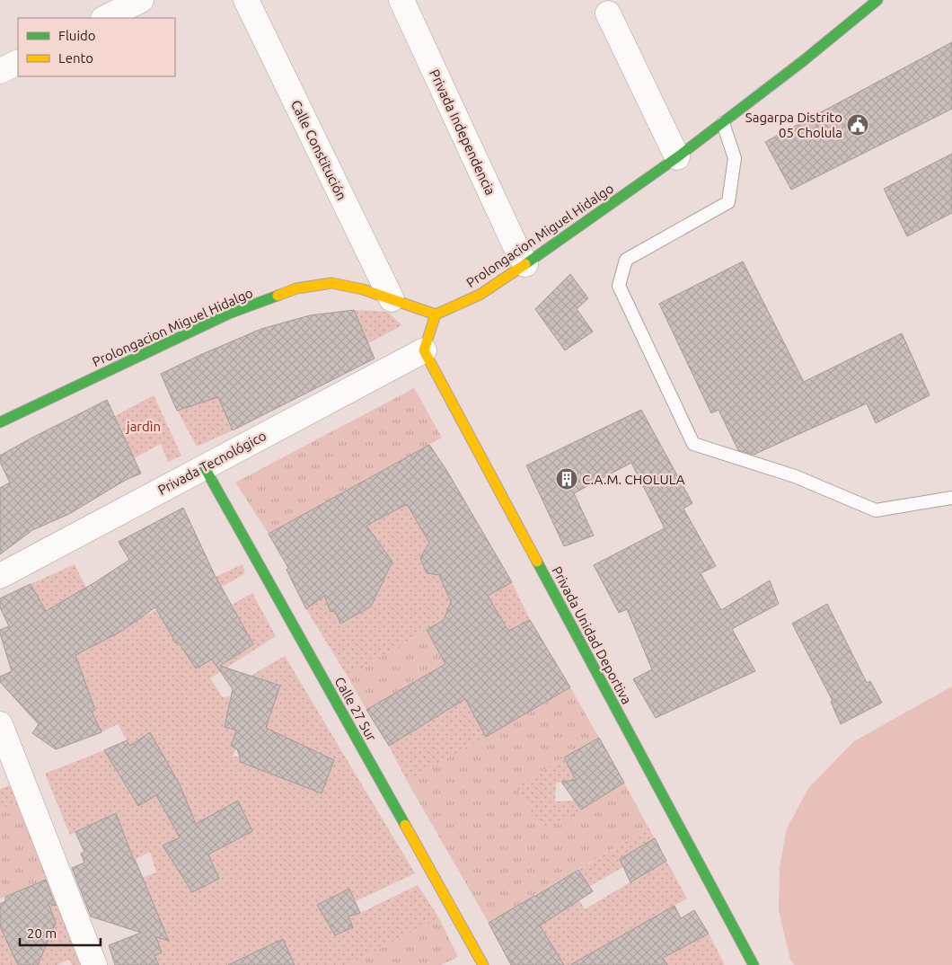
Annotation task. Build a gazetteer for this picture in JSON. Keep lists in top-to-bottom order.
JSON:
{
  "streets": {
    "street": [
      "Privada Independencia",
      "Calle Constitución",
      "Prolongacion Miguel Hidalgo",
      "Privada Tecnológico",
      "Privada Unidad Deportiva",
      "Calle 27 Sur"
    ]
  },
  "crossings": [
    ["Privada Independencia", "Prolongacion Miguel Hidalgo"],
    ["Calle Constitución", "Prolongacion Miguel Hidalgo"],
    ["Privada Tecnológico", "Privada Unidad Deportiva"],
    ["Privada Tecnológico", "Calle 27 Sur"]
  ],
  "parks": ["jardìn"],
  "places": {
    "public building": ["Sagarpa Distrito 05 Cholula"],
    "building": ["C.A.M. CHOLULA"]
  },
  "legend": ["Fluido", "Lento"],
  "scale_bar": "20 m"
}
